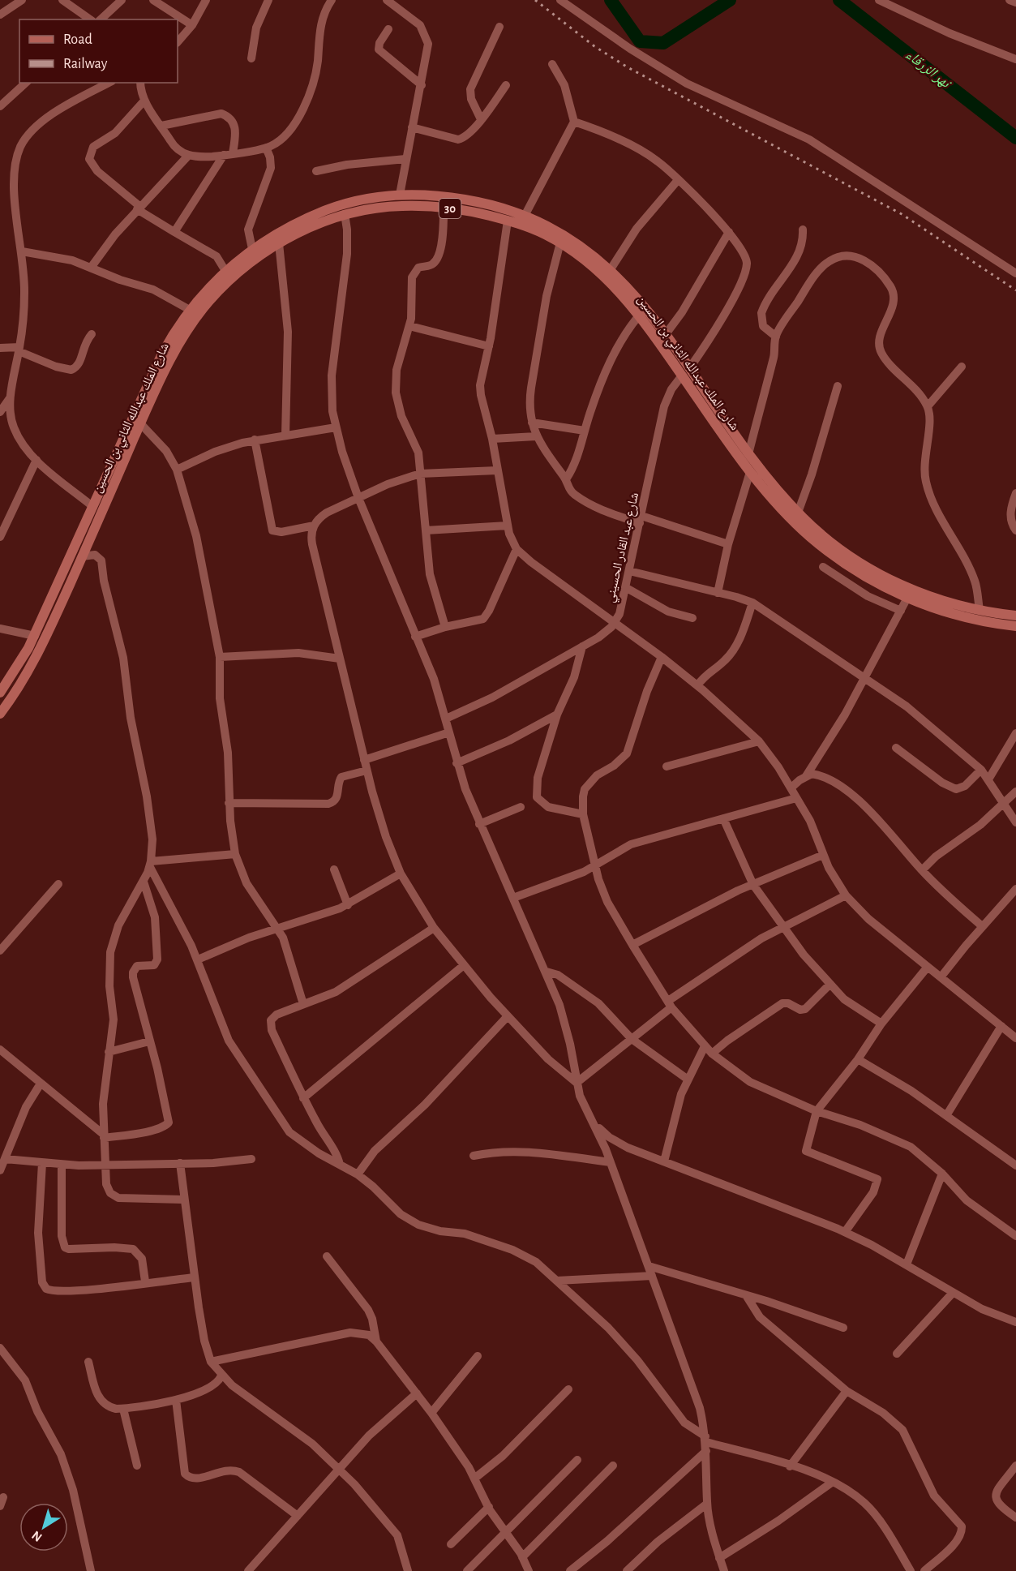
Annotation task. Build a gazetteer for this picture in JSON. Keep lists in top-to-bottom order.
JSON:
{
  "streets": {
    "main road": ["30", "شارع الملك عبدالله الثاني بن الحسين"],
    "street": ["شارع عبد القادر الحسيني"]
  },
  "crossings": [
    ["شارع الملك عبدالله الثاني بن الحسين", "شارع عبد القادر الحسيني"]
  ],
  "water": ["نهر الزرقاء"],
  "legend": ["Road", "Railway"],
  "north": "bottom left"
}
